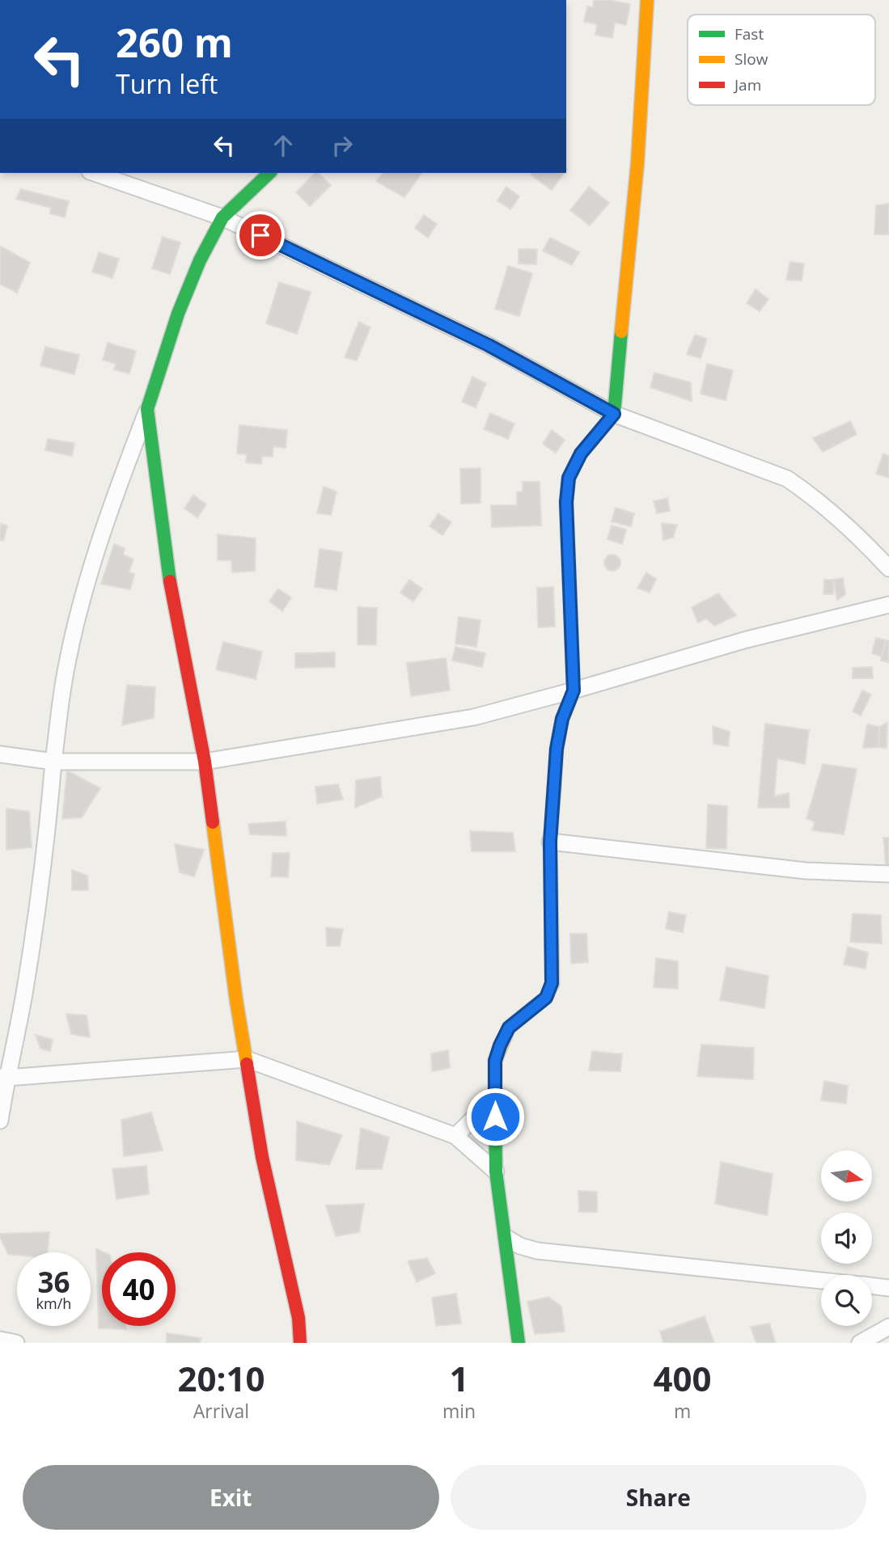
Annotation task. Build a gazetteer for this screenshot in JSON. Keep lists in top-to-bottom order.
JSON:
{
  "legend": ["Fast", "Slow", "Jam"],
  "north": "right",
  "page": {
    "turn": ["260 m", "Turn left"],
    "speed": "36 km/h",
    "limit": "40",
    "eta": [
      "20:10",
      "Arrival",
      "1",
      "min",
      "400",
      "m"
    ],
    "buttons": ["Exit", "Share"]
  }
}
